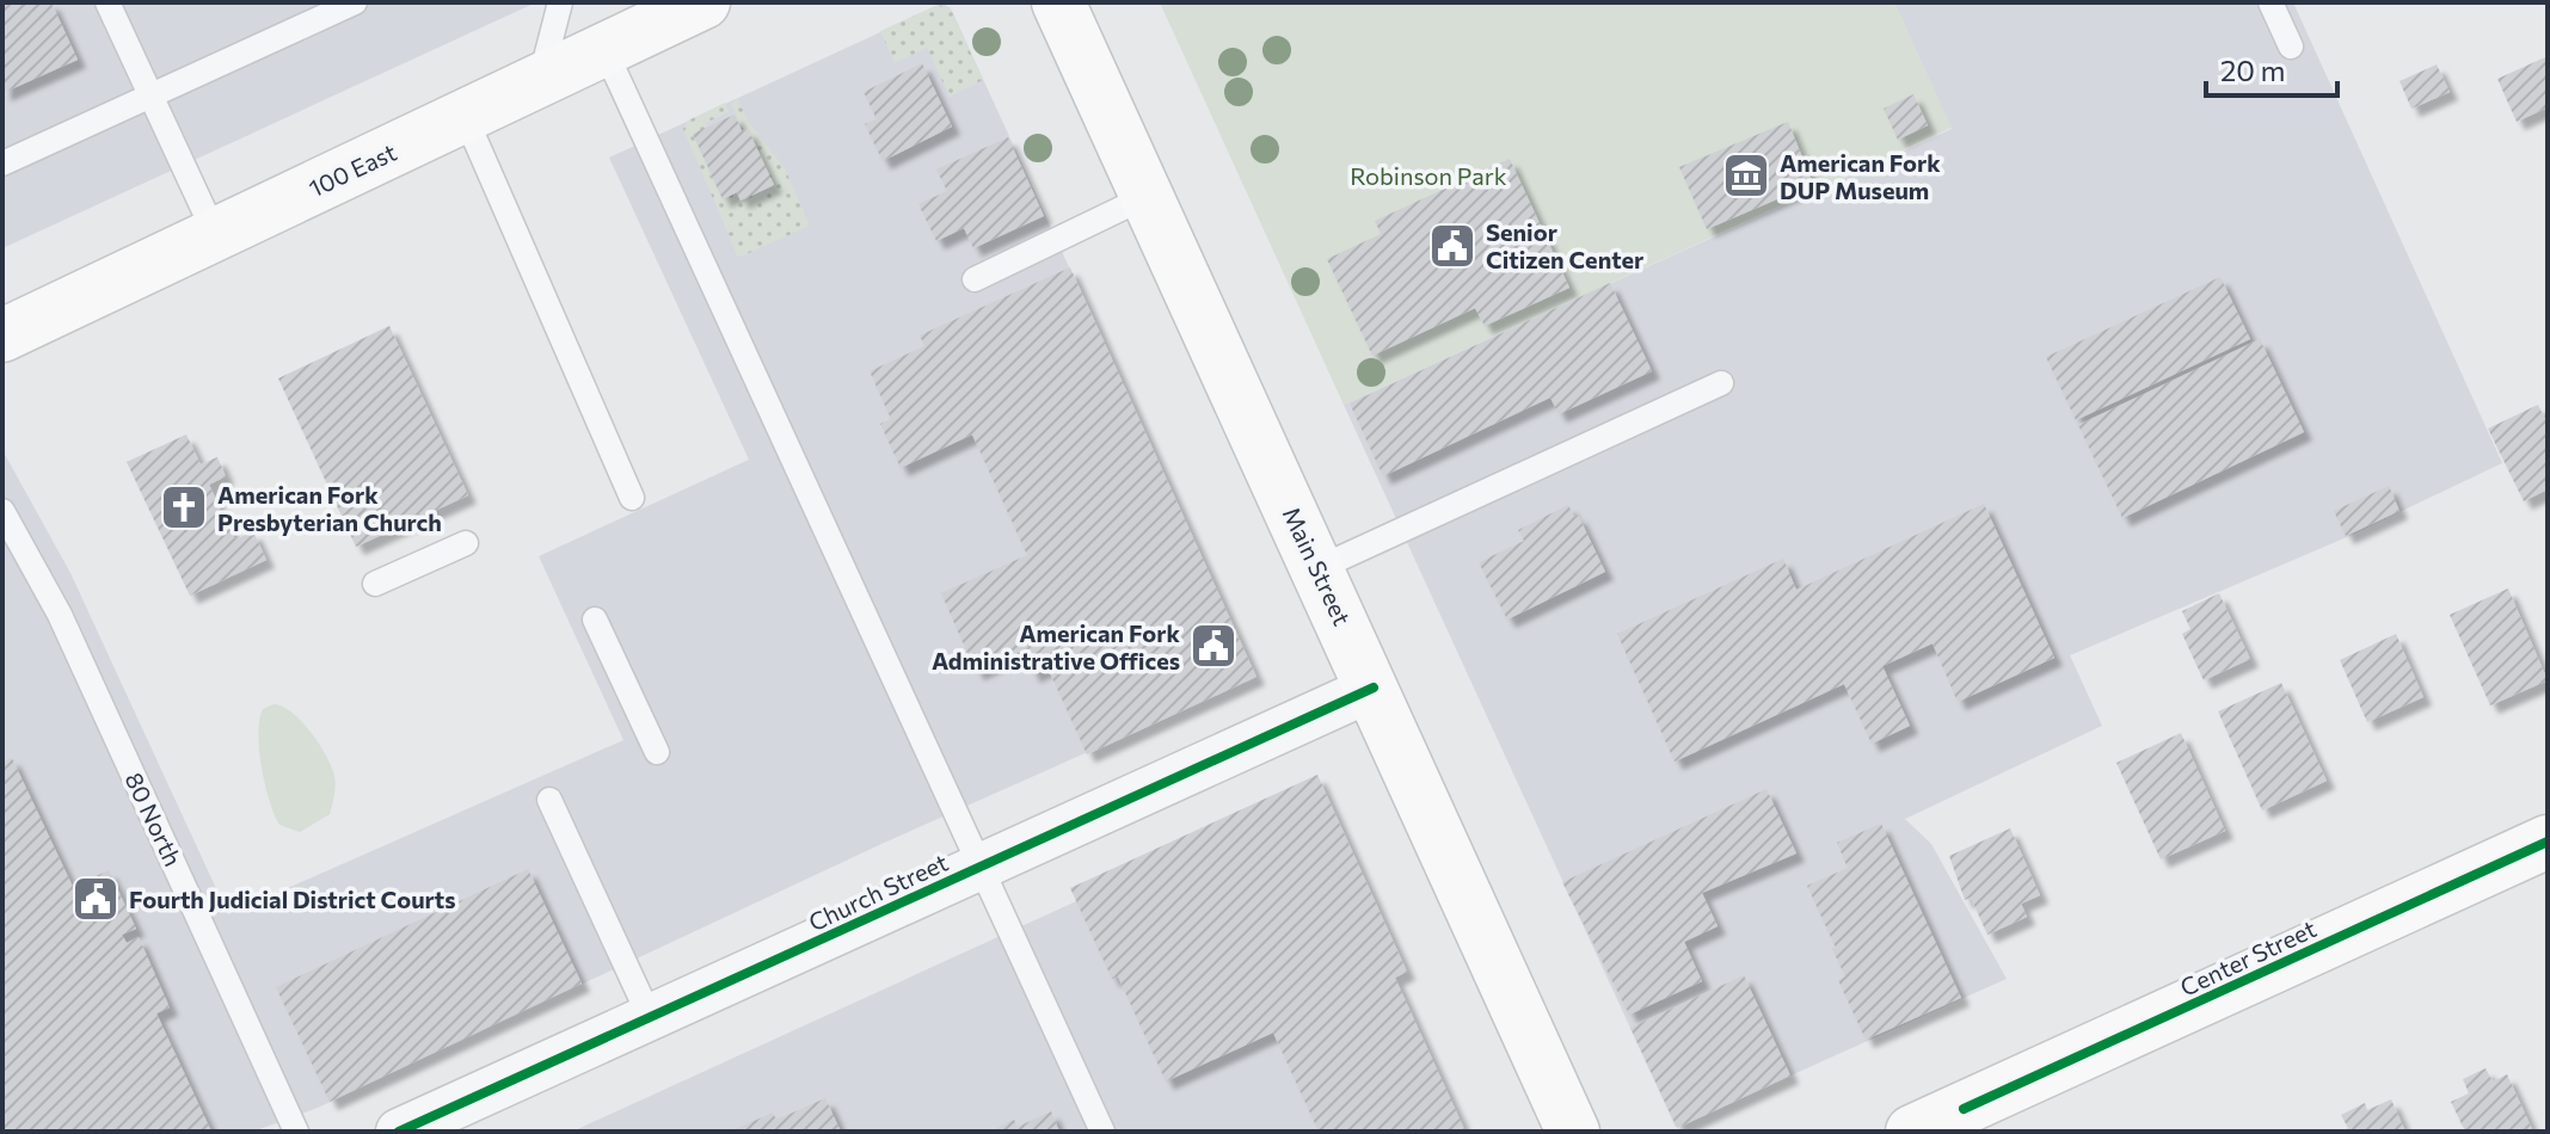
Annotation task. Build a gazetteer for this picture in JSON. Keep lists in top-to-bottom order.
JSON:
{
  "streets": {
    "main road": ["100 East", "Main Street", "Center Street"],
    "street": ["Church Street"],
    "lane": ["80 North"]
  },
  "crossings": [
    ["Main Street", "Church Street"]
  ],
  "parks": ["Robinson Park"],
  "places": {
    "museum": ["American Fork DUP Museum"],
    "public building": ["Senior Citizen Center", "American Fork Administrative Offices", "Fourth Judicial District Courts"],
    "church": ["American Fork Presbyterian Church"]
  },
  "scale_bar": "20 m"
}
